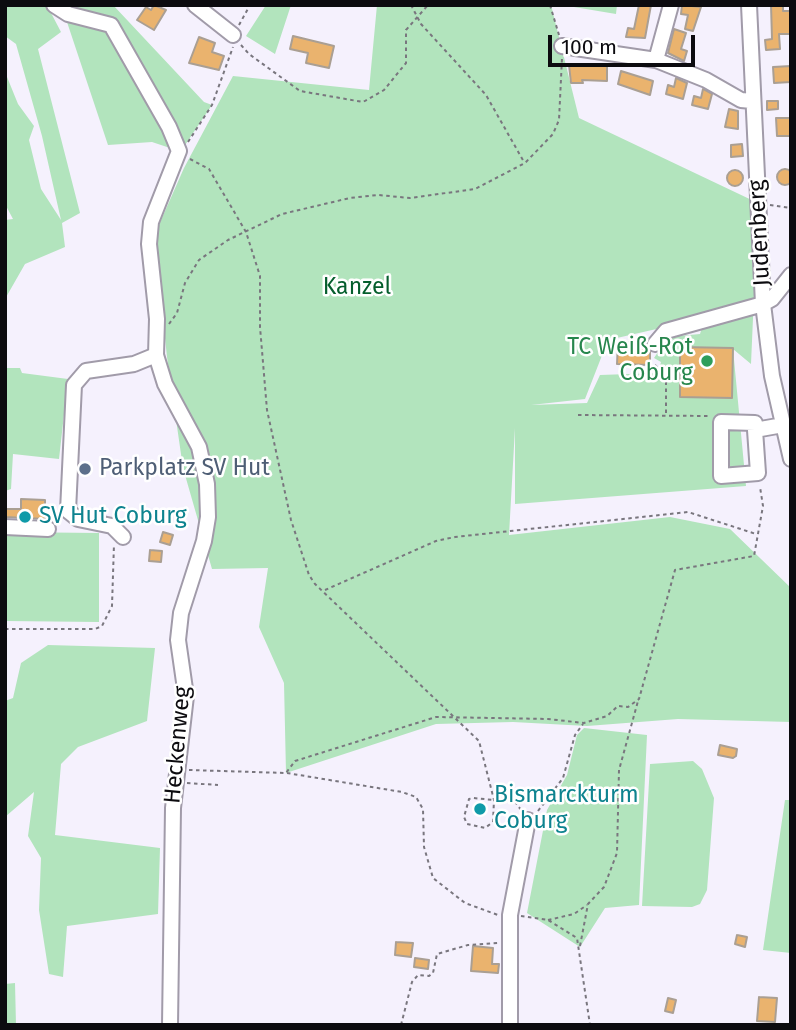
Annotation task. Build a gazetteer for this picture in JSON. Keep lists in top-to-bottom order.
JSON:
{
  "streets": {
    "street": ["Judenberg", "Heckenweg"]
  },
  "parks": ["Kanzel"],
  "places": [
    "TC Weiß-Rot Coburg",
    "Parkplatz SV Hut",
    "SV Hut Coburg",
    "Bismarckturm Coburg"
  ],
  "scale_bar": "100 m"
}
